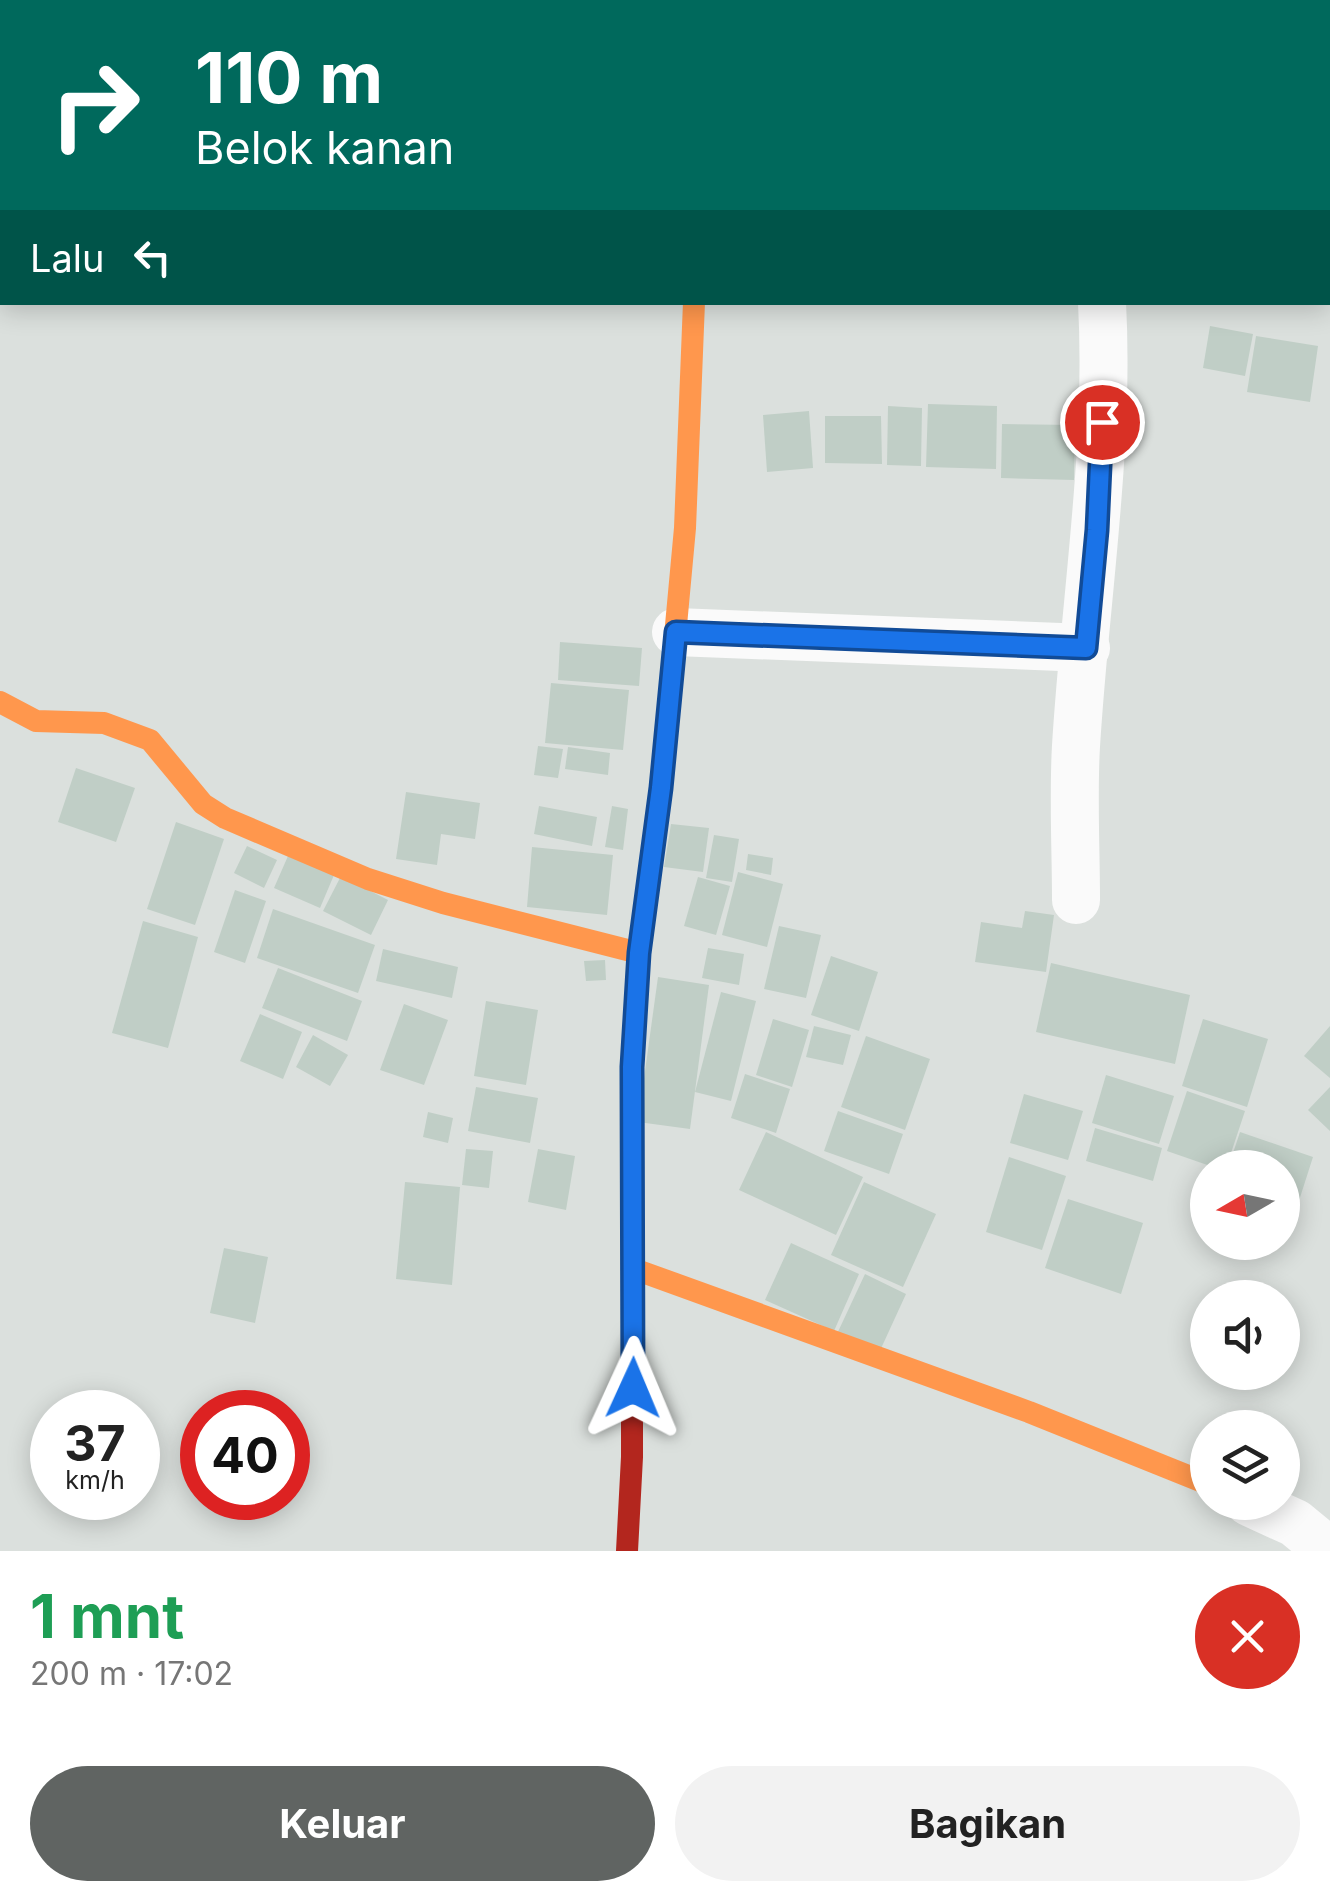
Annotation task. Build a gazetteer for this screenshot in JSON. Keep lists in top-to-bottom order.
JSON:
{
  "north": "left",
  "page": {
    "turn": ["110 m", "Belok kanan"],
    "then": "Lalu",
    "speed": "37 km/h",
    "limit": "40",
    "heading": ["1 mnt", "200 m · 17:02"],
    "buttons": ["Keluar", "Bagikan"]
  }
}
